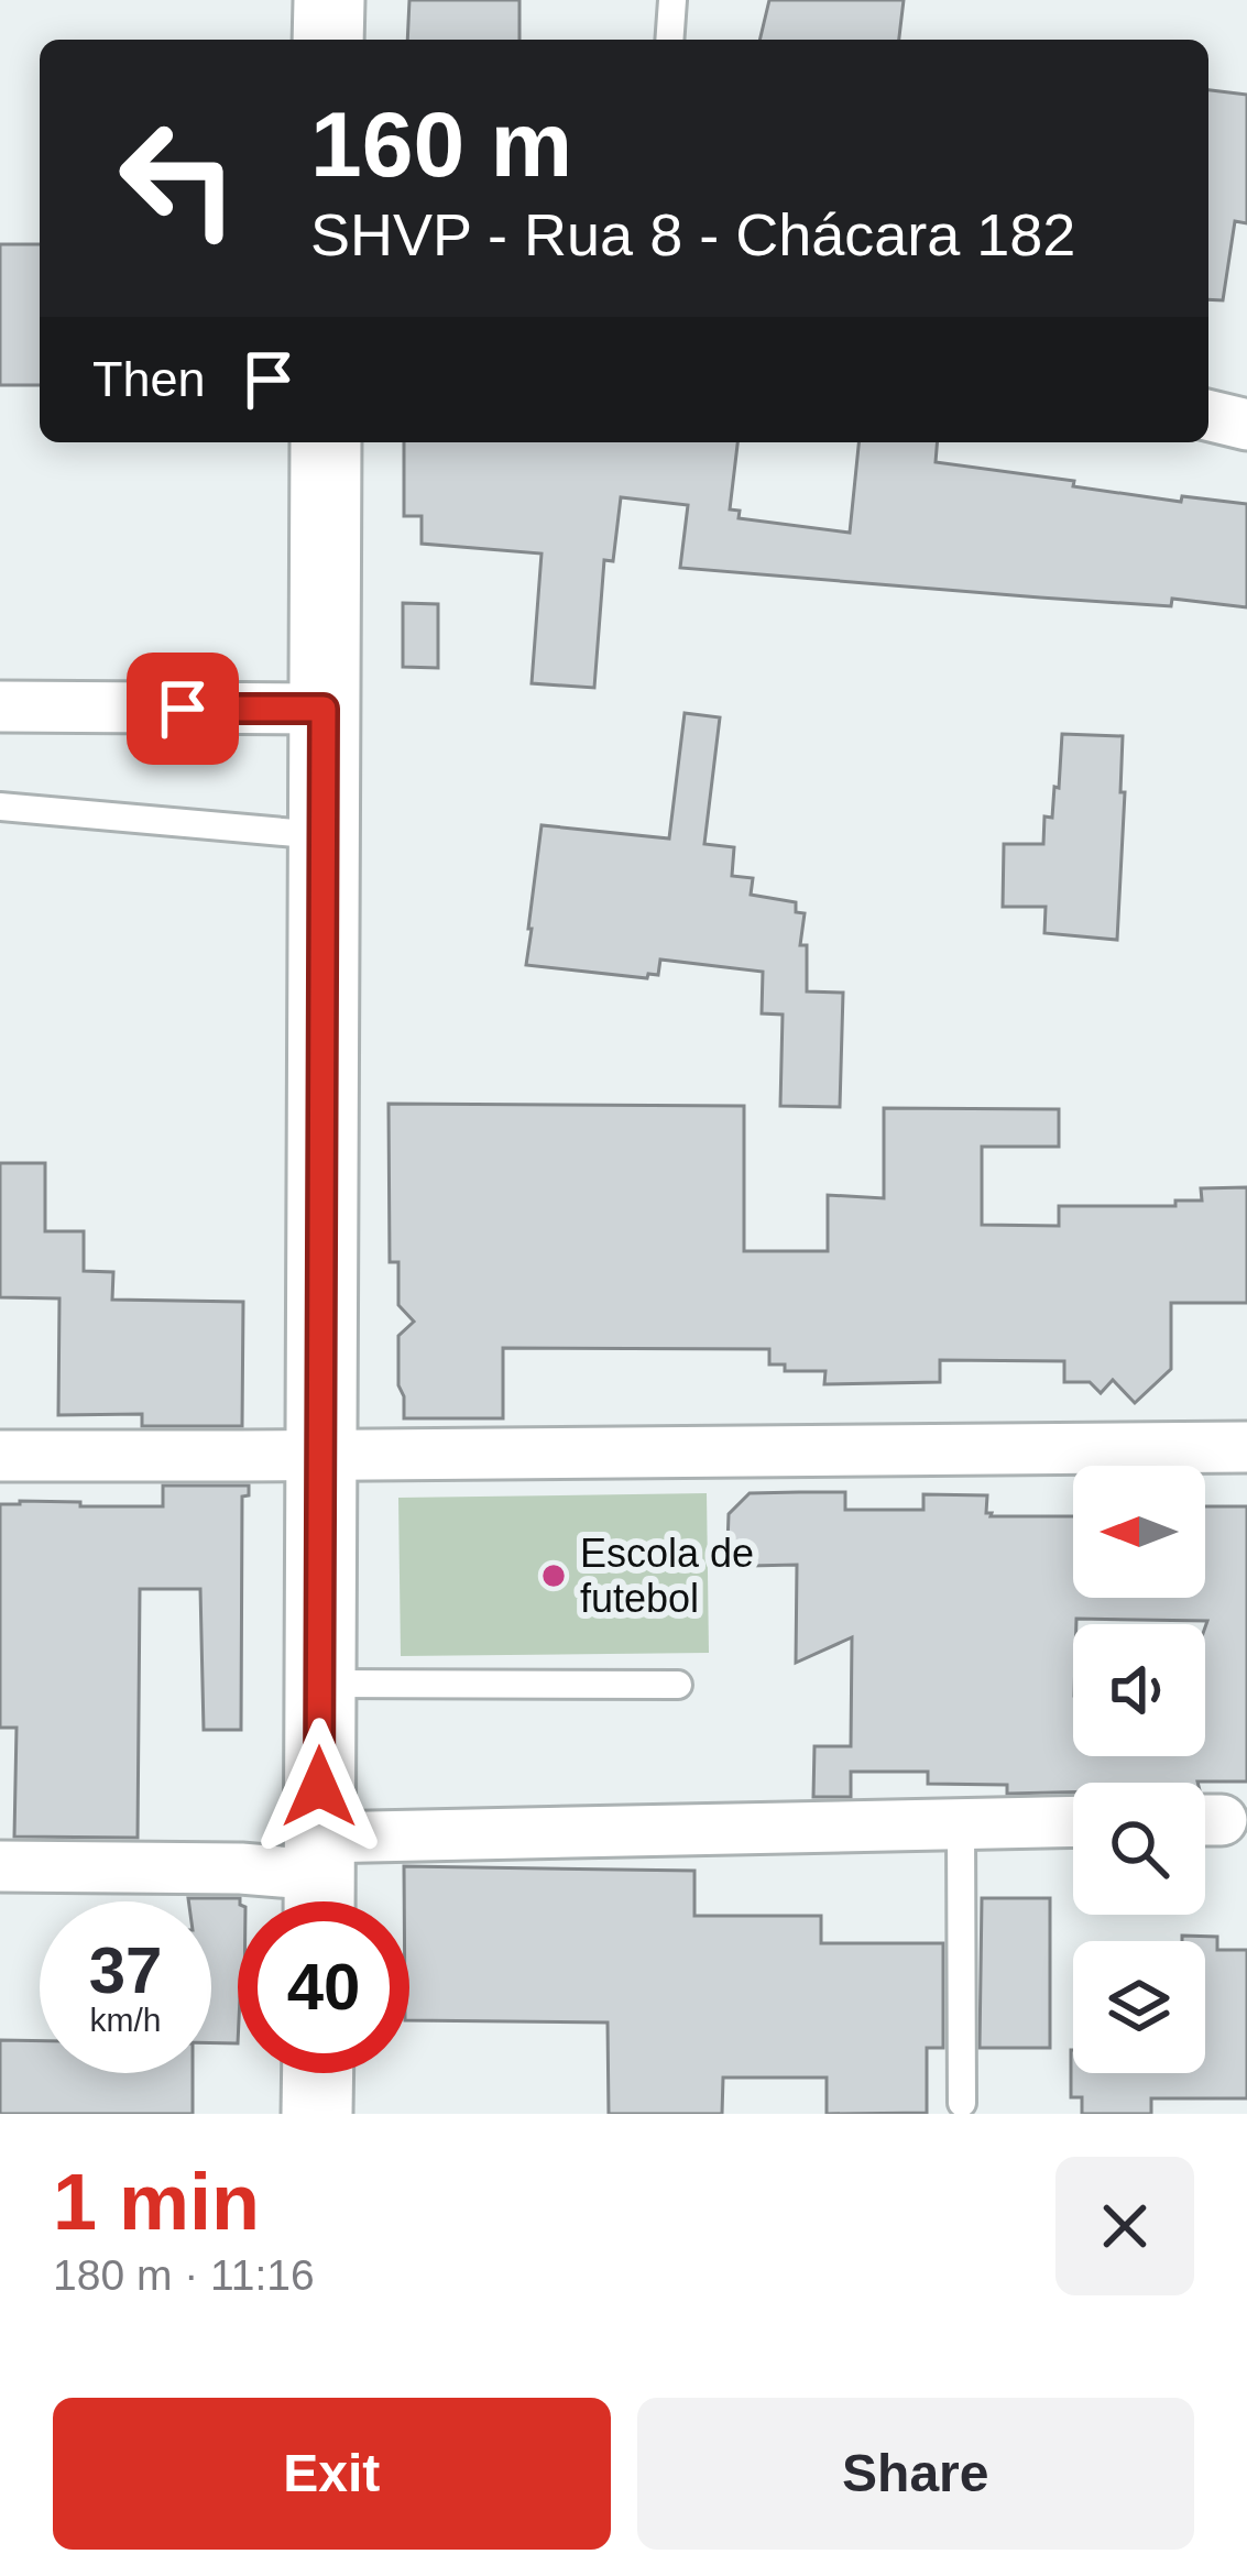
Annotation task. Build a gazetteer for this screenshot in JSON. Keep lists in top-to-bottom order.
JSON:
{
  "places": ["Escola de futebol"],
  "north": "left",
  "page": {
    "turn": ["160 m", "SHVP - Rua 8 - Chácara 182"],
    "then": "Then",
    "speed": "37 km/h",
    "limit": "40",
    "heading": ["1 min", "180 m · 11:16"],
    "buttons": ["Exit", "Share"]
  }
}
